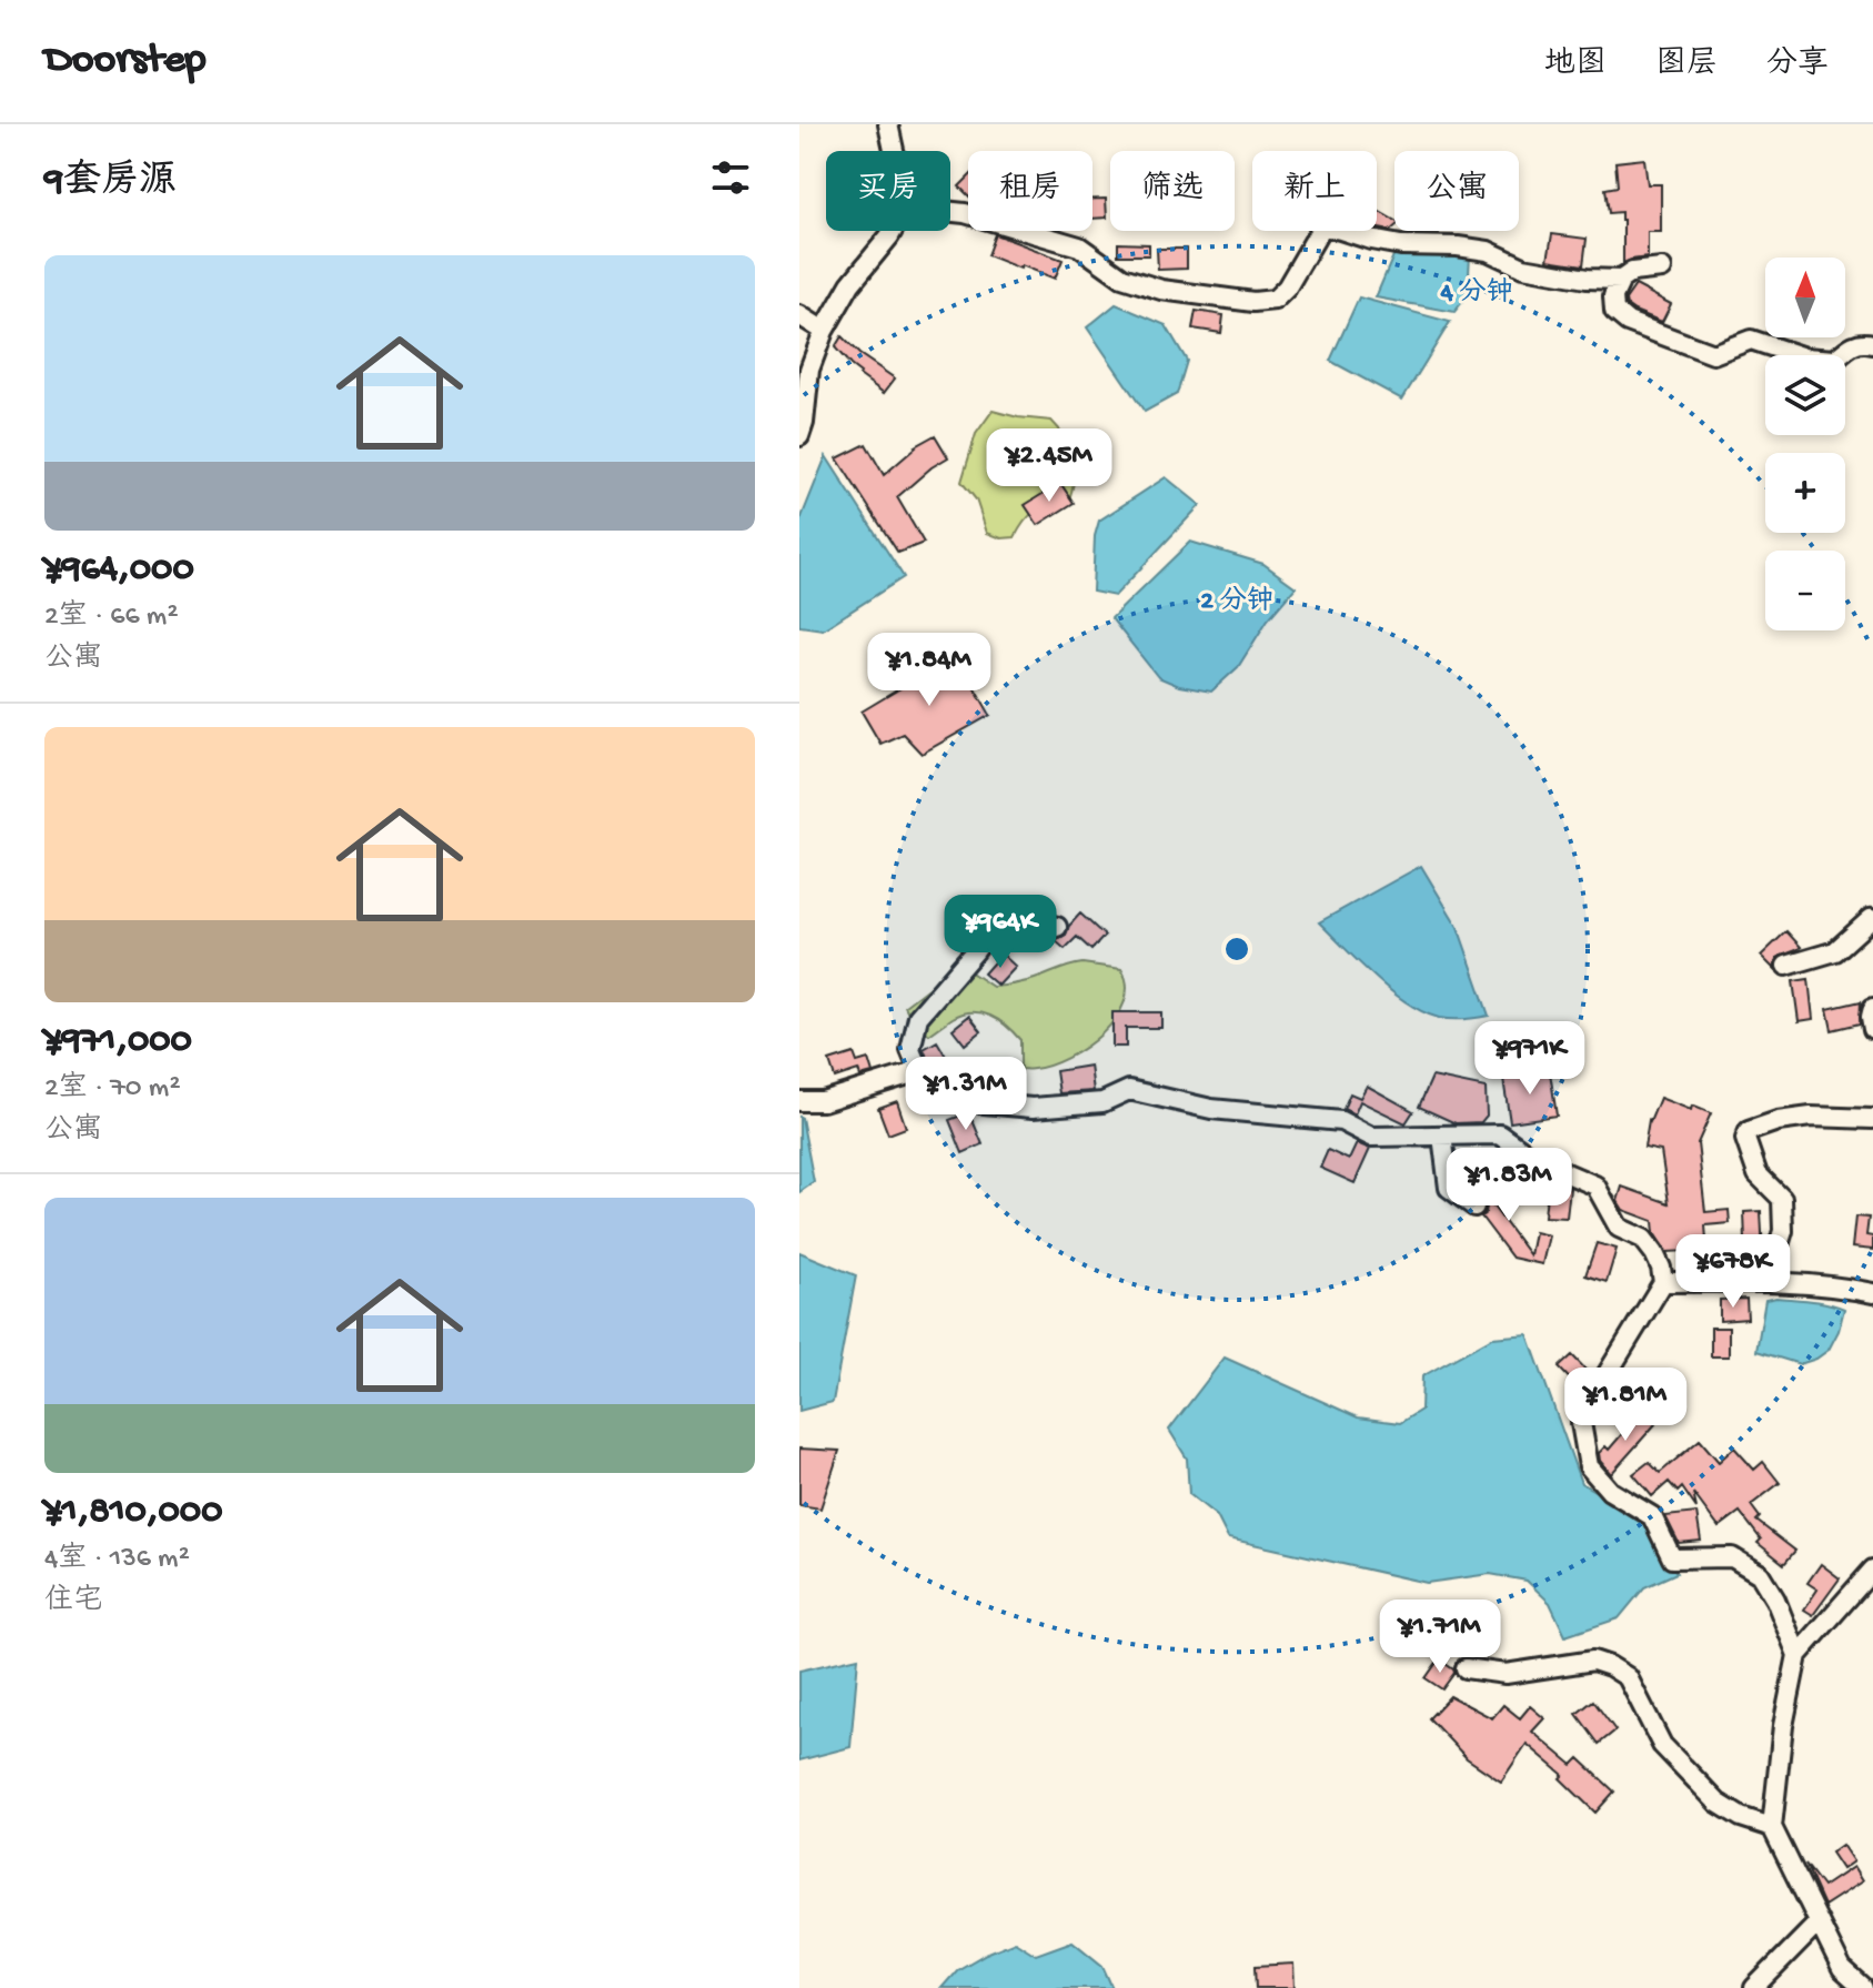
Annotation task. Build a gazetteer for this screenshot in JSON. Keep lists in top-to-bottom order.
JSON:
{
  "north": "top",
  "page": {
    "header": "Doorstep",
    "nav": ["地图", "图层", "分享"],
    "heading": "9套房源",
    "chip": [
      "买房",
      "租房",
      "筛选",
      "新上",
      "公寓"
    ],
    "list": [
      {
        "name": "¥964,000",
        "note": "2室 · 66 m² · 公寓"
      },
      {
        "name": "¥971,000",
        "note": "2室 · 70 m² · 公寓"
      },
      {
        "name": "¥1,810,000",
        "note": "4室 · 136 m² · 住宅"
      }
    ],
    "map_buttons": ["+", "−"],
    "price": [
      "¥2.45M",
      "¥1.84M",
      "¥964K",
      "¥971K",
      "¥1.31M",
      "¥1.83M",
      "¥678K",
      "¥1.81M",
      "¥1.71M"
    ]
  },
  "rings": ["4 分钟", "2 分钟"]
}
